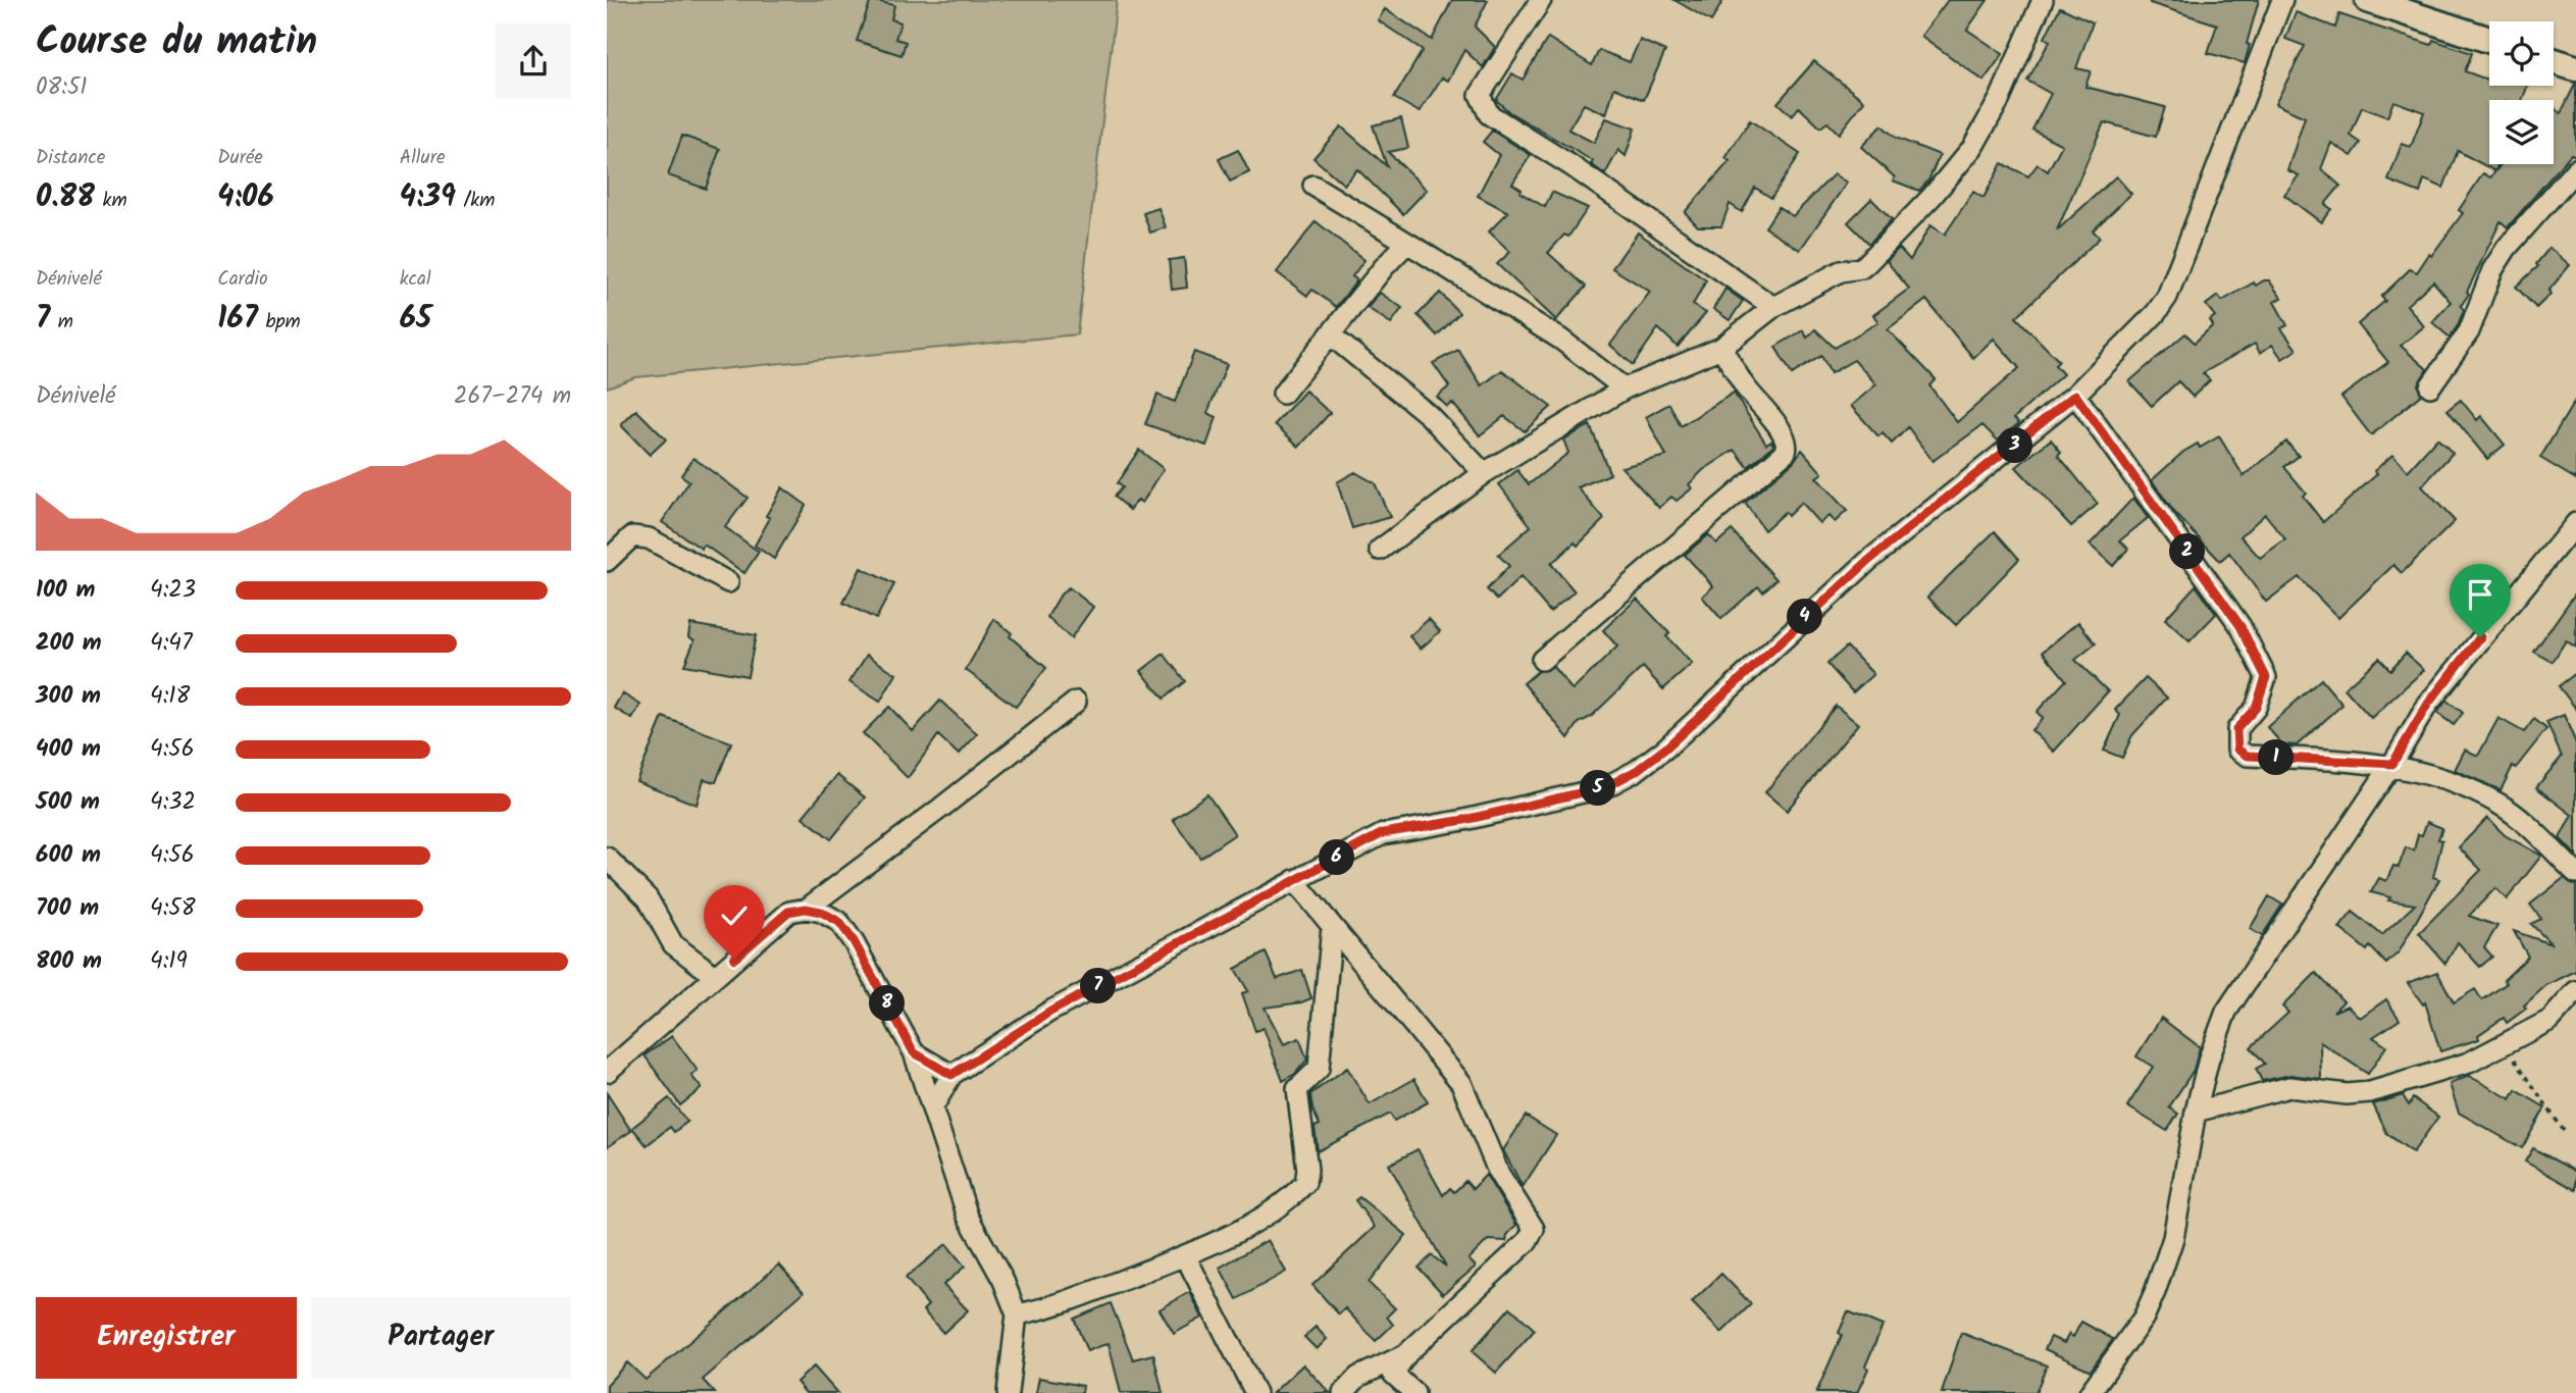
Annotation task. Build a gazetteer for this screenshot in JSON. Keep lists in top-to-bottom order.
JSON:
{
  "page": {
    "heading": ["Course du matin", "08:51"],
    "stats": [
      ["Distance", "0.88 km"],
      ["Durée", "4:06"],
      ["Allure", "4:39 /km"],
      ["Dénivelé", "7 m"],
      ["Cardio", "167 bpm"],
      ["kcal", "65"]
    ],
    "chart": ["Dénivelé", "267–274 m"],
    "pins": [
      "3",
      "2",
      "4",
      "1",
      "5",
      "6",
      "7",
      "8"
    ],
    "list": [
      {
        "name": "100 m",
        "note": "4:23"
      },
      {
        "name": "200 m",
        "note": "4:47"
      },
      {
        "name": "300 m",
        "note": "4:18"
      },
      {
        "name": "400 m",
        "note": "4:56"
      },
      {
        "name": "500 m",
        "note": "4:32"
      },
      {
        "name": "600 m",
        "note": "4:56"
      },
      {
        "name": "700 m",
        "note": "4:58"
      },
      {
        "name": "800 m",
        "note": "4:19"
      }
    ],
    "buttons": ["Enregistrer", "Partager"]
  }
}
